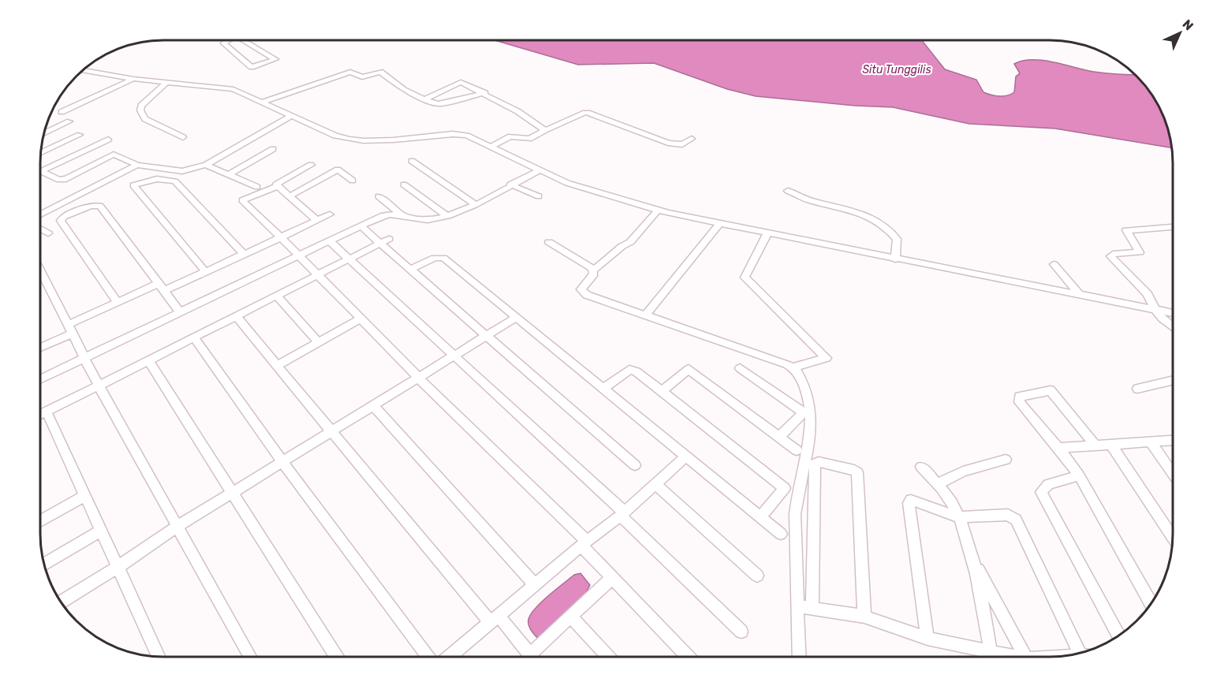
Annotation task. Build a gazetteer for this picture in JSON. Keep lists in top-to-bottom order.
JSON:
{
  "water": ["Situ Tunggilis"],
  "north": "top right"
}
